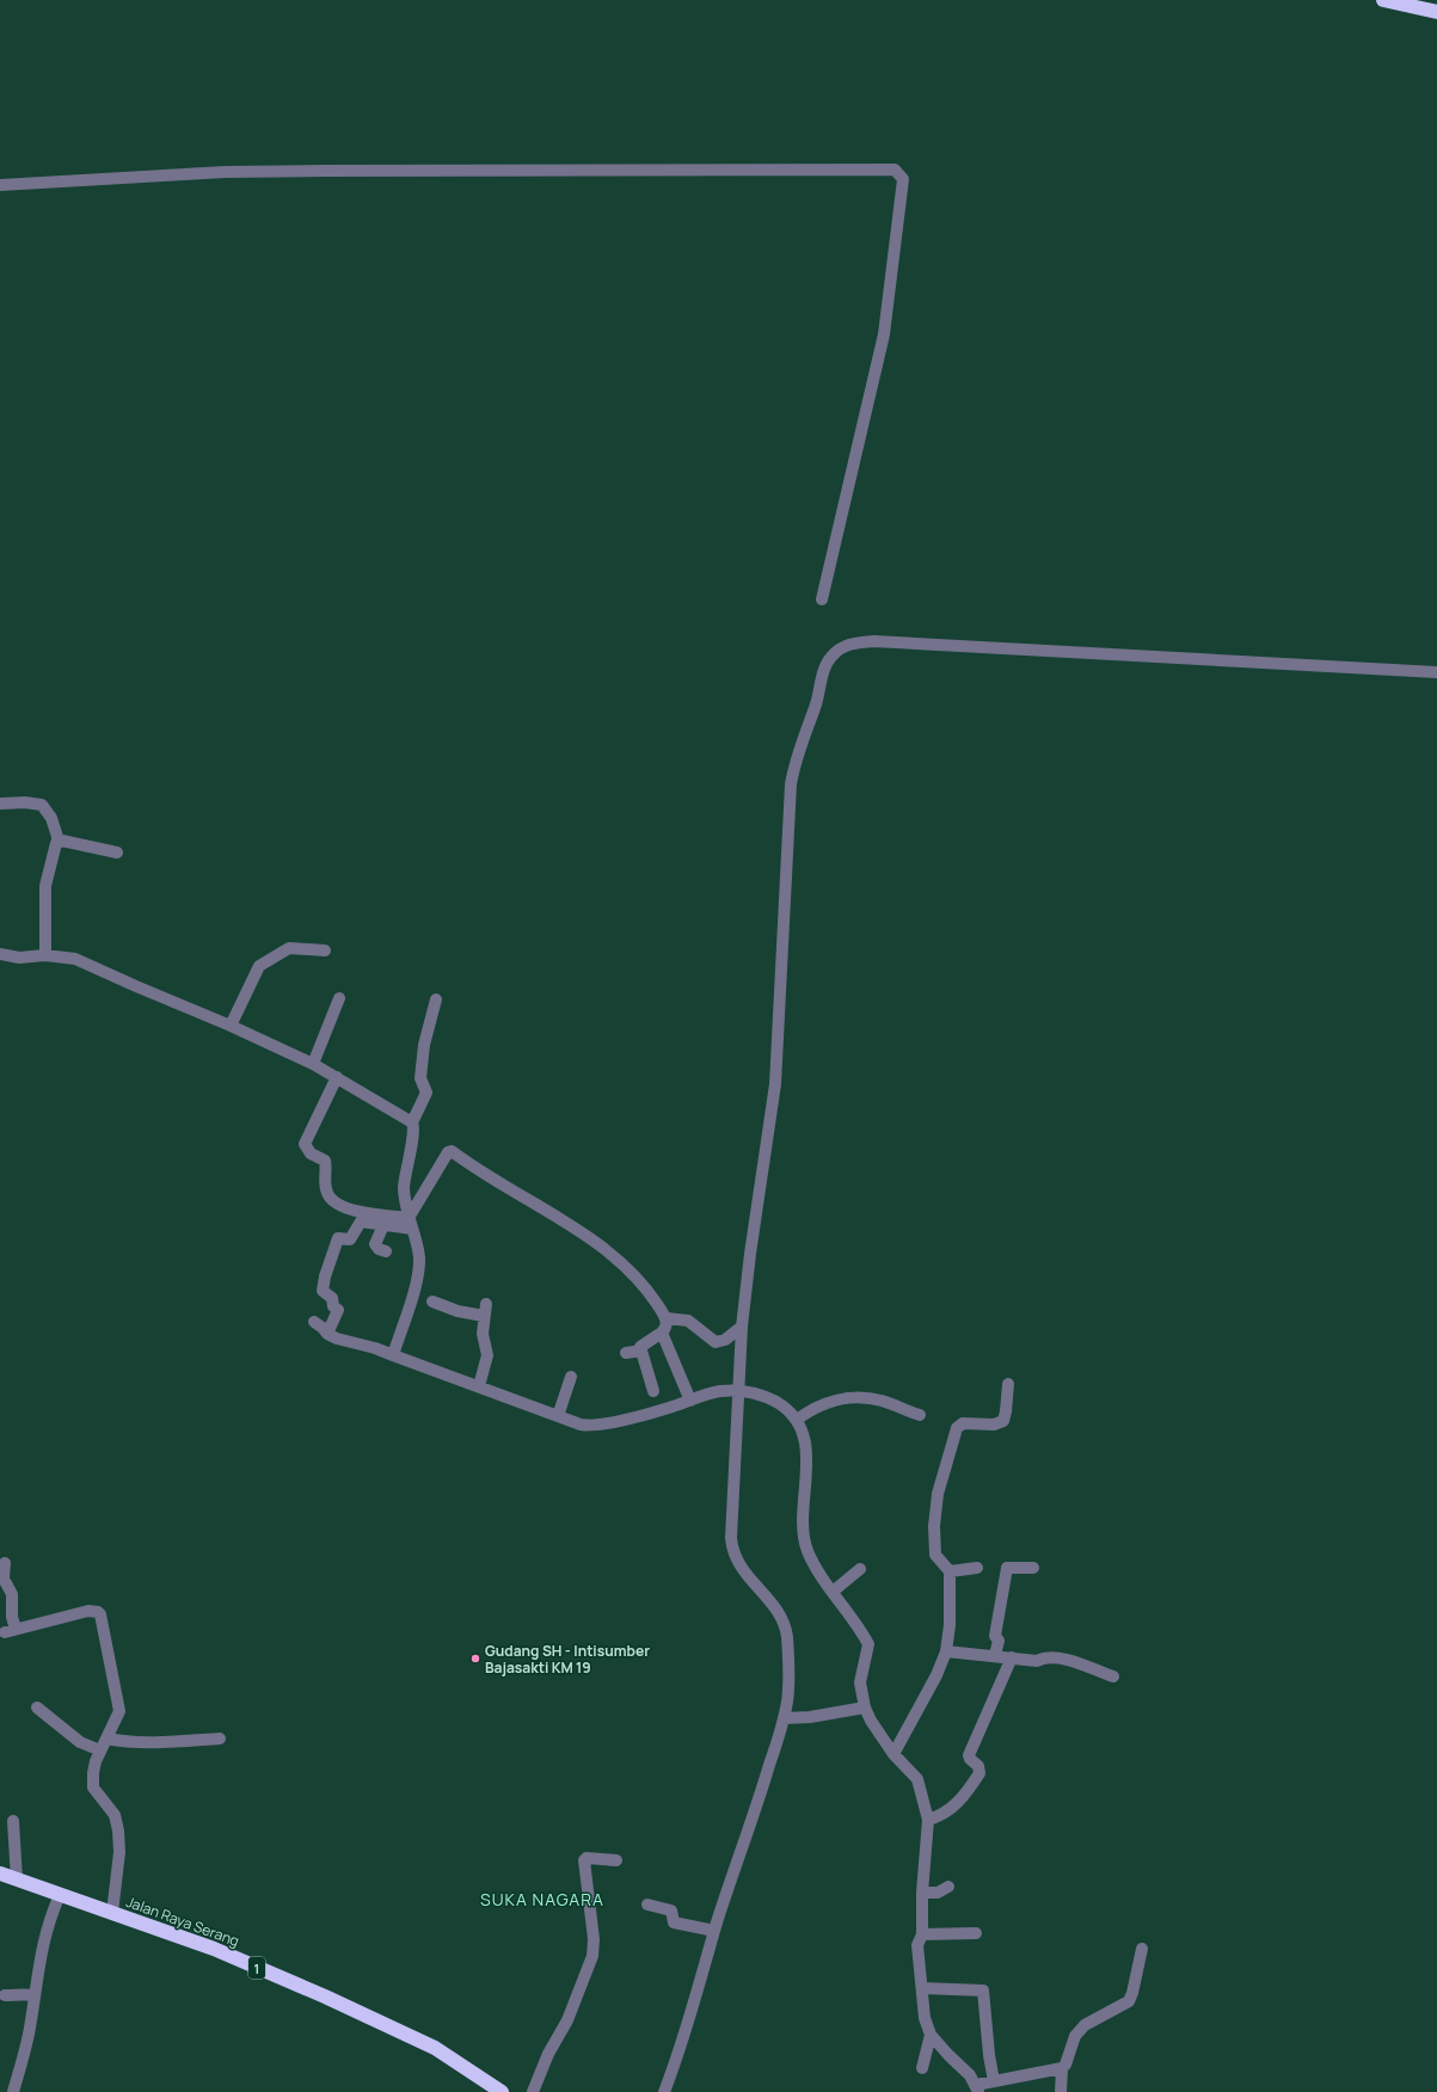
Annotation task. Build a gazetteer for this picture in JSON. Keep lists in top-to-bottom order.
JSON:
{
  "streets": {
    "highway": ["Jalan Raya Serang", "1"]
  },
  "districts": ["SUKA NAGARA"],
  "places": ["Gudang SH - Intisumber Bajasakti KM 19"]
}
